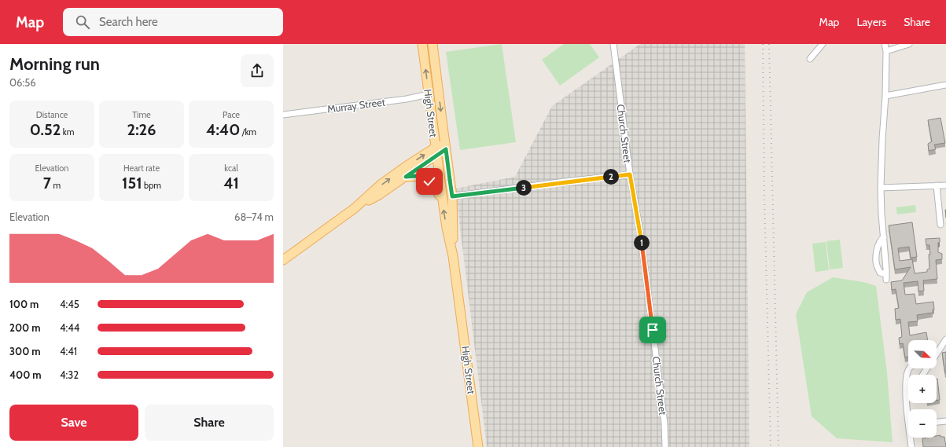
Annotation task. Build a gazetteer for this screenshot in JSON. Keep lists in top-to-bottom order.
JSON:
{
  "streets": {
    "main road": ["High Street"],
    "street": ["Murray Street", "Church Street"]
  },
  "crossings": [
    ["Murray Street", "High Street"]
  ],
  "north": "bottom right",
  "page": {
    "header": "Map",
    "search": "Search here",
    "nav": ["Map", "Layers", "Share"],
    "heading": ["Morning run", "06:56"],
    "stats": [
      ["Distance", "0.52 km"],
      ["Time", "2:26"],
      ["Pace", "4:40 /km"],
      ["Elevation", "7 m"],
      ["Heart rate", "151 bpm"],
      ["kcal", "41"]
    ],
    "pins": ["2", "3", "1"],
    "chart": ["Elevation", "68–74 m"],
    "list": [
      {
        "name": "100 m",
        "note": "4:45"
      },
      {
        "name": "200 m",
        "note": "4:44"
      },
      {
        "name": "300 m",
        "note": "4:41"
      },
      {
        "name": "400 m",
        "note": "4:32"
      }
    ],
    "map_buttons": ["+", "−"],
    "buttons": ["Save", "Share"]
  }
}
